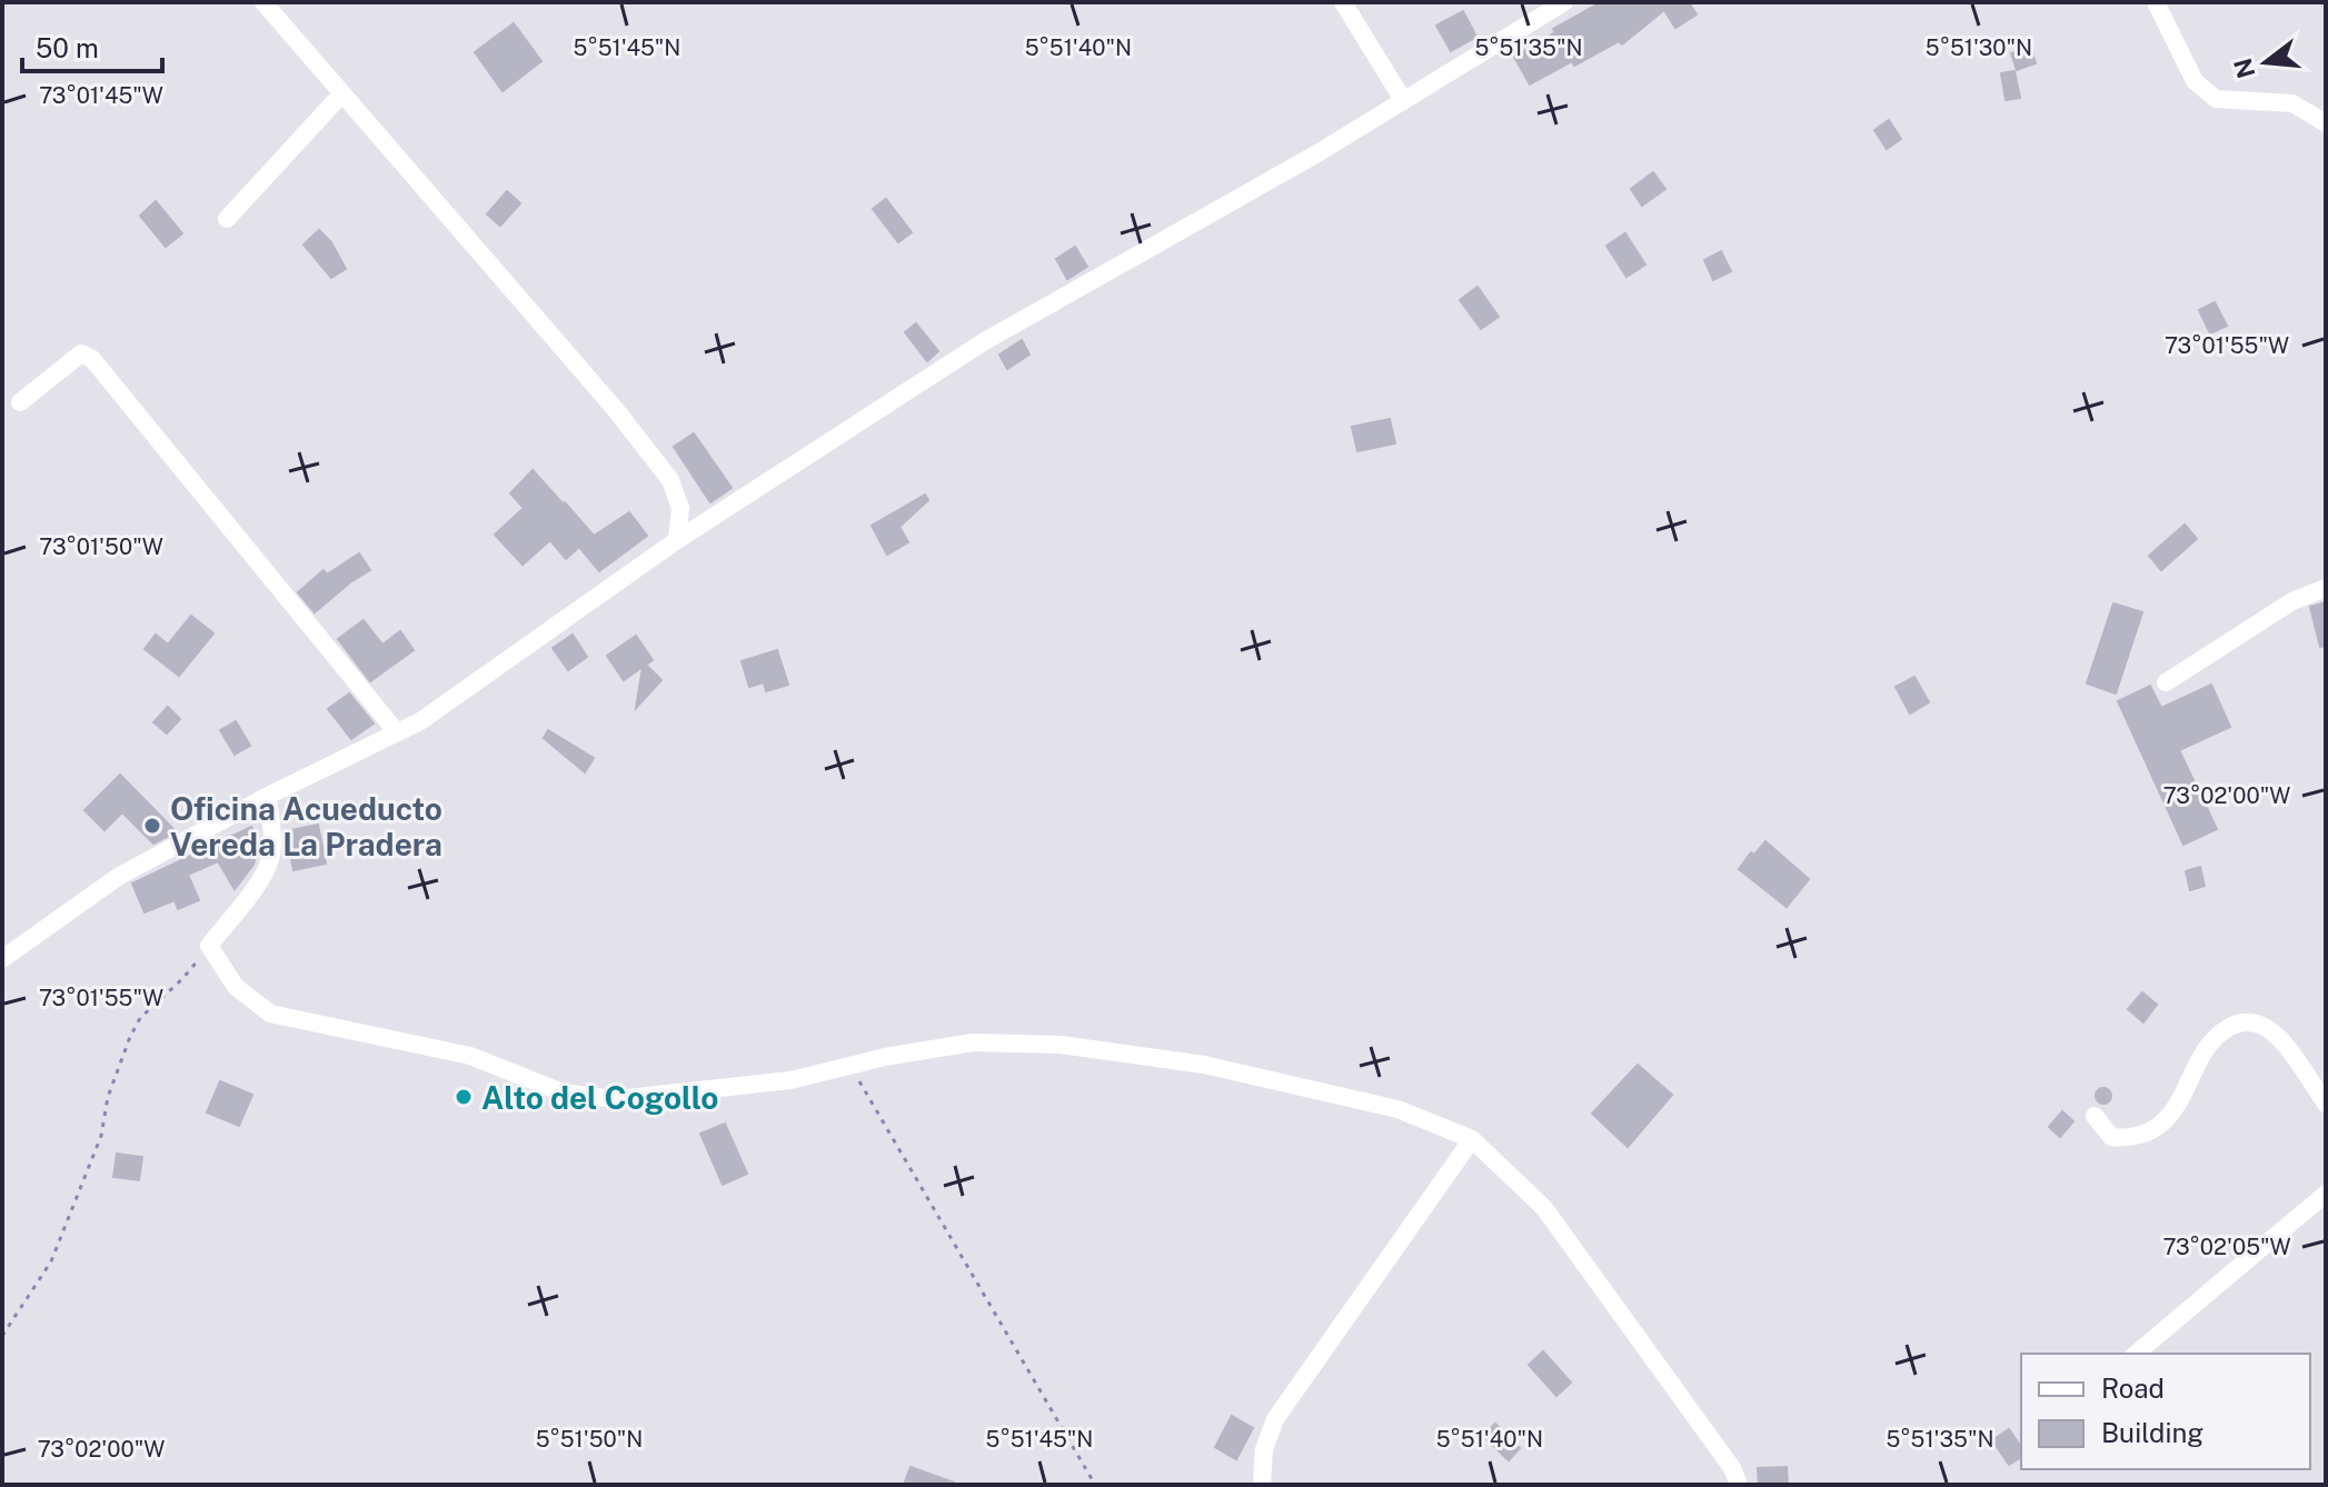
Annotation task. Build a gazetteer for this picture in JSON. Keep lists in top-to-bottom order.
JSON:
{
  "places": ["Oficina Acueducto Vereda La Pradera", "Alto del Cogollo"],
  "legend": ["Road", "Building"],
  "scale_bar": "50 m",
  "north": "left",
  "coordinates": [
    "5°51'45\"N",
    "5°51'40\"N",
    "5°51'35\"N",
    "5°51'30\"N",
    "73°01'45\"W",
    "73°01'55\"W",
    "73°01'50\"W",
    "73°02'00\"W",
    "73°02'05\"W",
    "5°51'50\"N"
  ]
}
